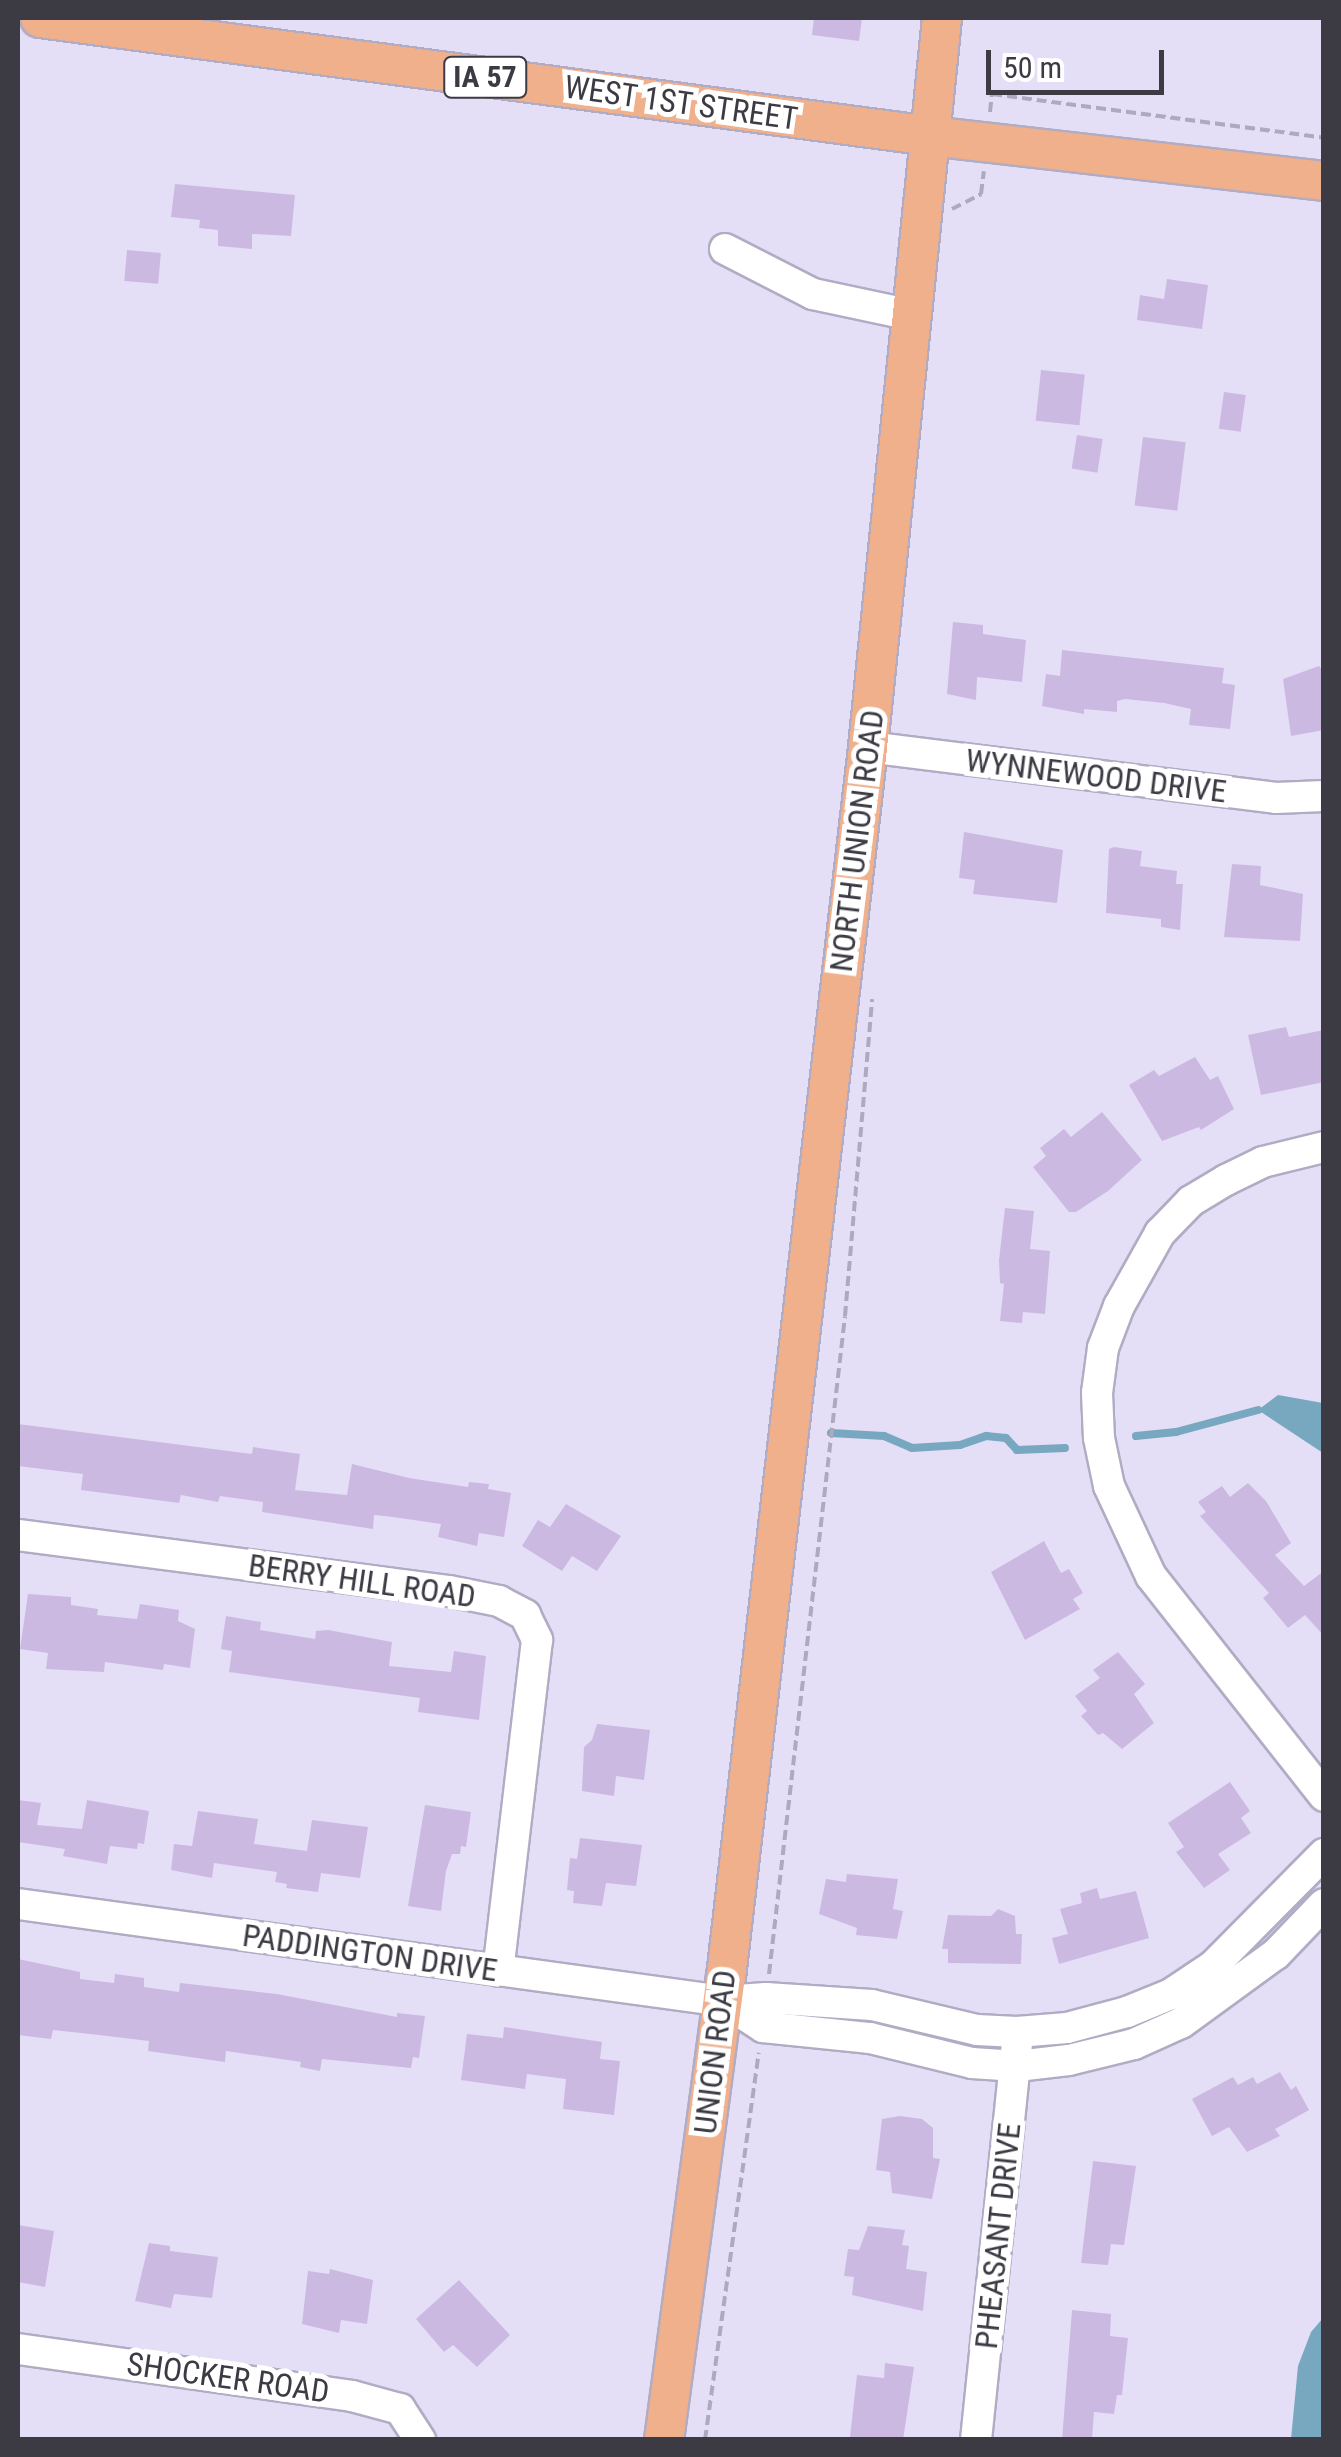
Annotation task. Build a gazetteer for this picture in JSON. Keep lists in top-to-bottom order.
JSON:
{
  "streets": {
    "main road": [
      "IA 57",
      "WEST 1ST STREET",
      "NORTH UNION ROAD",
      "UNION ROAD"
    ],
    "street": [
      "WYNNEWOOD DRIVE",
      "BERRY HILL ROAD",
      "PADDINGTON DRIVE",
      "PHEASANT DRIVE",
      "SHOCKER ROAD"
    ]
  },
  "crossings": [
    ["WEST 1ST STREET", "NORTH UNION ROAD"],
    ["WYNNEWOOD DRIVE", "NORTH UNION ROAD"],
    ["NORTH UNION ROAD", "UNION ROAD"],
    ["BERRY HILL ROAD", "PADDINGTON DRIVE"],
    ["PADDINGTON DRIVE", "UNION ROAD"]
  ],
  "scale_bar": "50 m"
}
